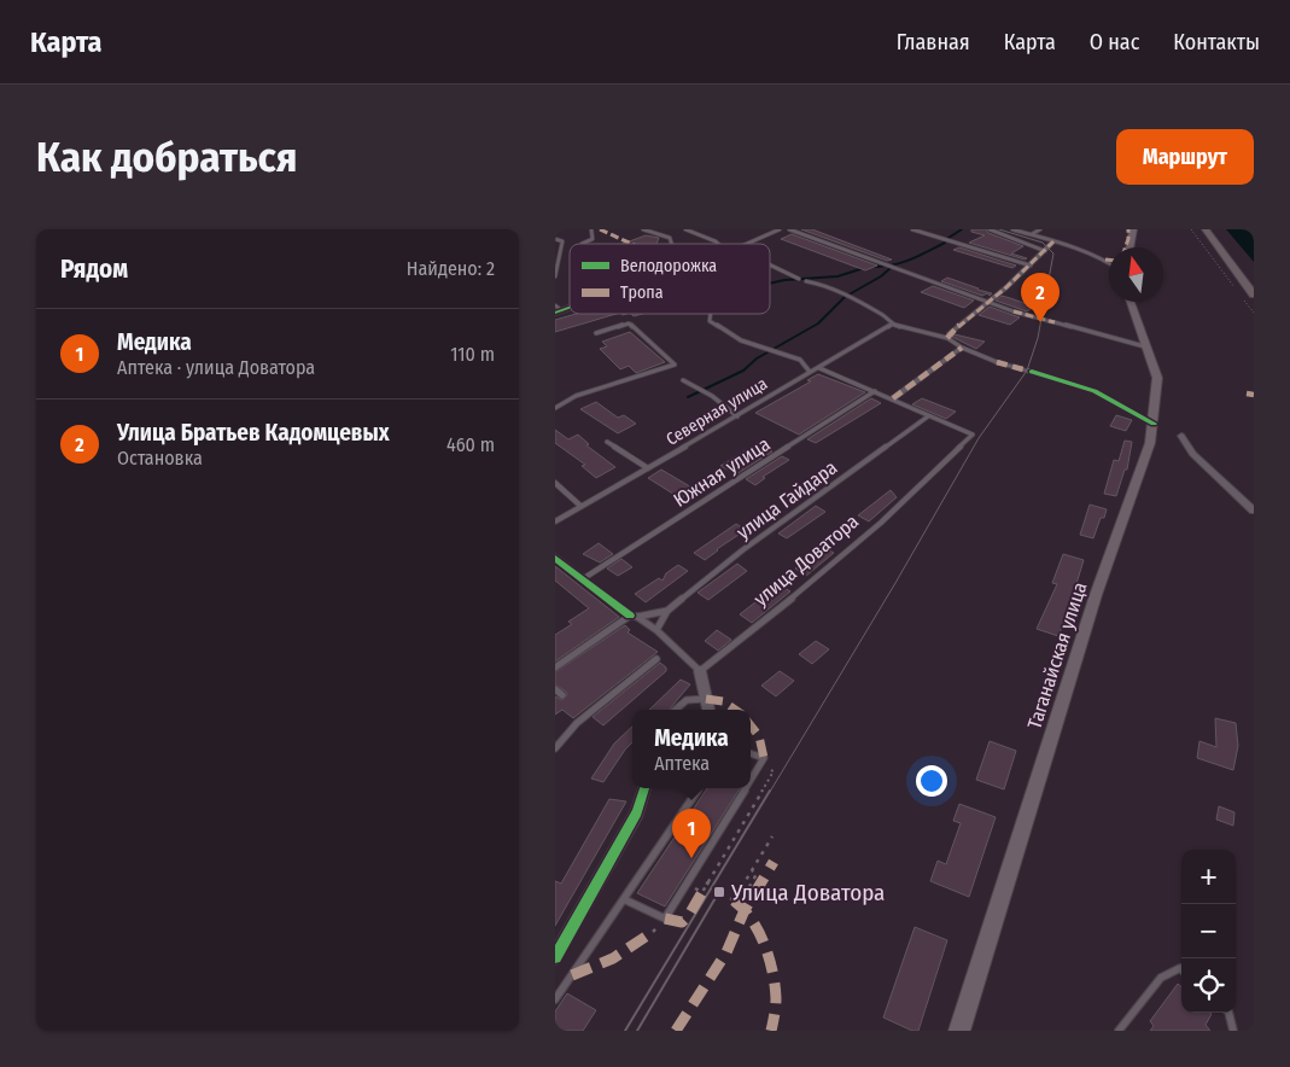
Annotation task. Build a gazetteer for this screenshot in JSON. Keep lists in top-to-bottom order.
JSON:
{
  "streets": {
    "main road": ["Таганайская улица"],
    "lane": [
      "Северная улица",
      "Южная улица",
      "улица Гайдара",
      "улица Доватора"
    ]
  },
  "crossings": [
    ["улица Гайдара", "улица Доватора"]
  ],
  "places": {
    "transit": ["Улица Доватора"]
  },
  "legend": ["Велодорожка", "Тропа"],
  "north": "top",
  "page": {
    "header": "Карта",
    "nav": [
      "Главная",
      "Карта",
      "О нас",
      "Контакты"
    ],
    "buttons": "Маршрут",
    "title": "Как добраться",
    "heading": ["Рядом", "Найдено: 2"],
    "pins": ["2", "1"],
    "list": [
      {
        "mark": "1",
        "name": "Медика",
        "note": "Аптека · улица Доватора",
        "value": "110 m"
      },
      {
        "mark": "2",
        "name": "Улица Братьев Кадомцевых",
        "note": "Остановка",
        "value": "460 m"
      }
    ],
    "popup": ["Медика", "Аптека"],
    "map_buttons": ["+", "−"]
  }
}
